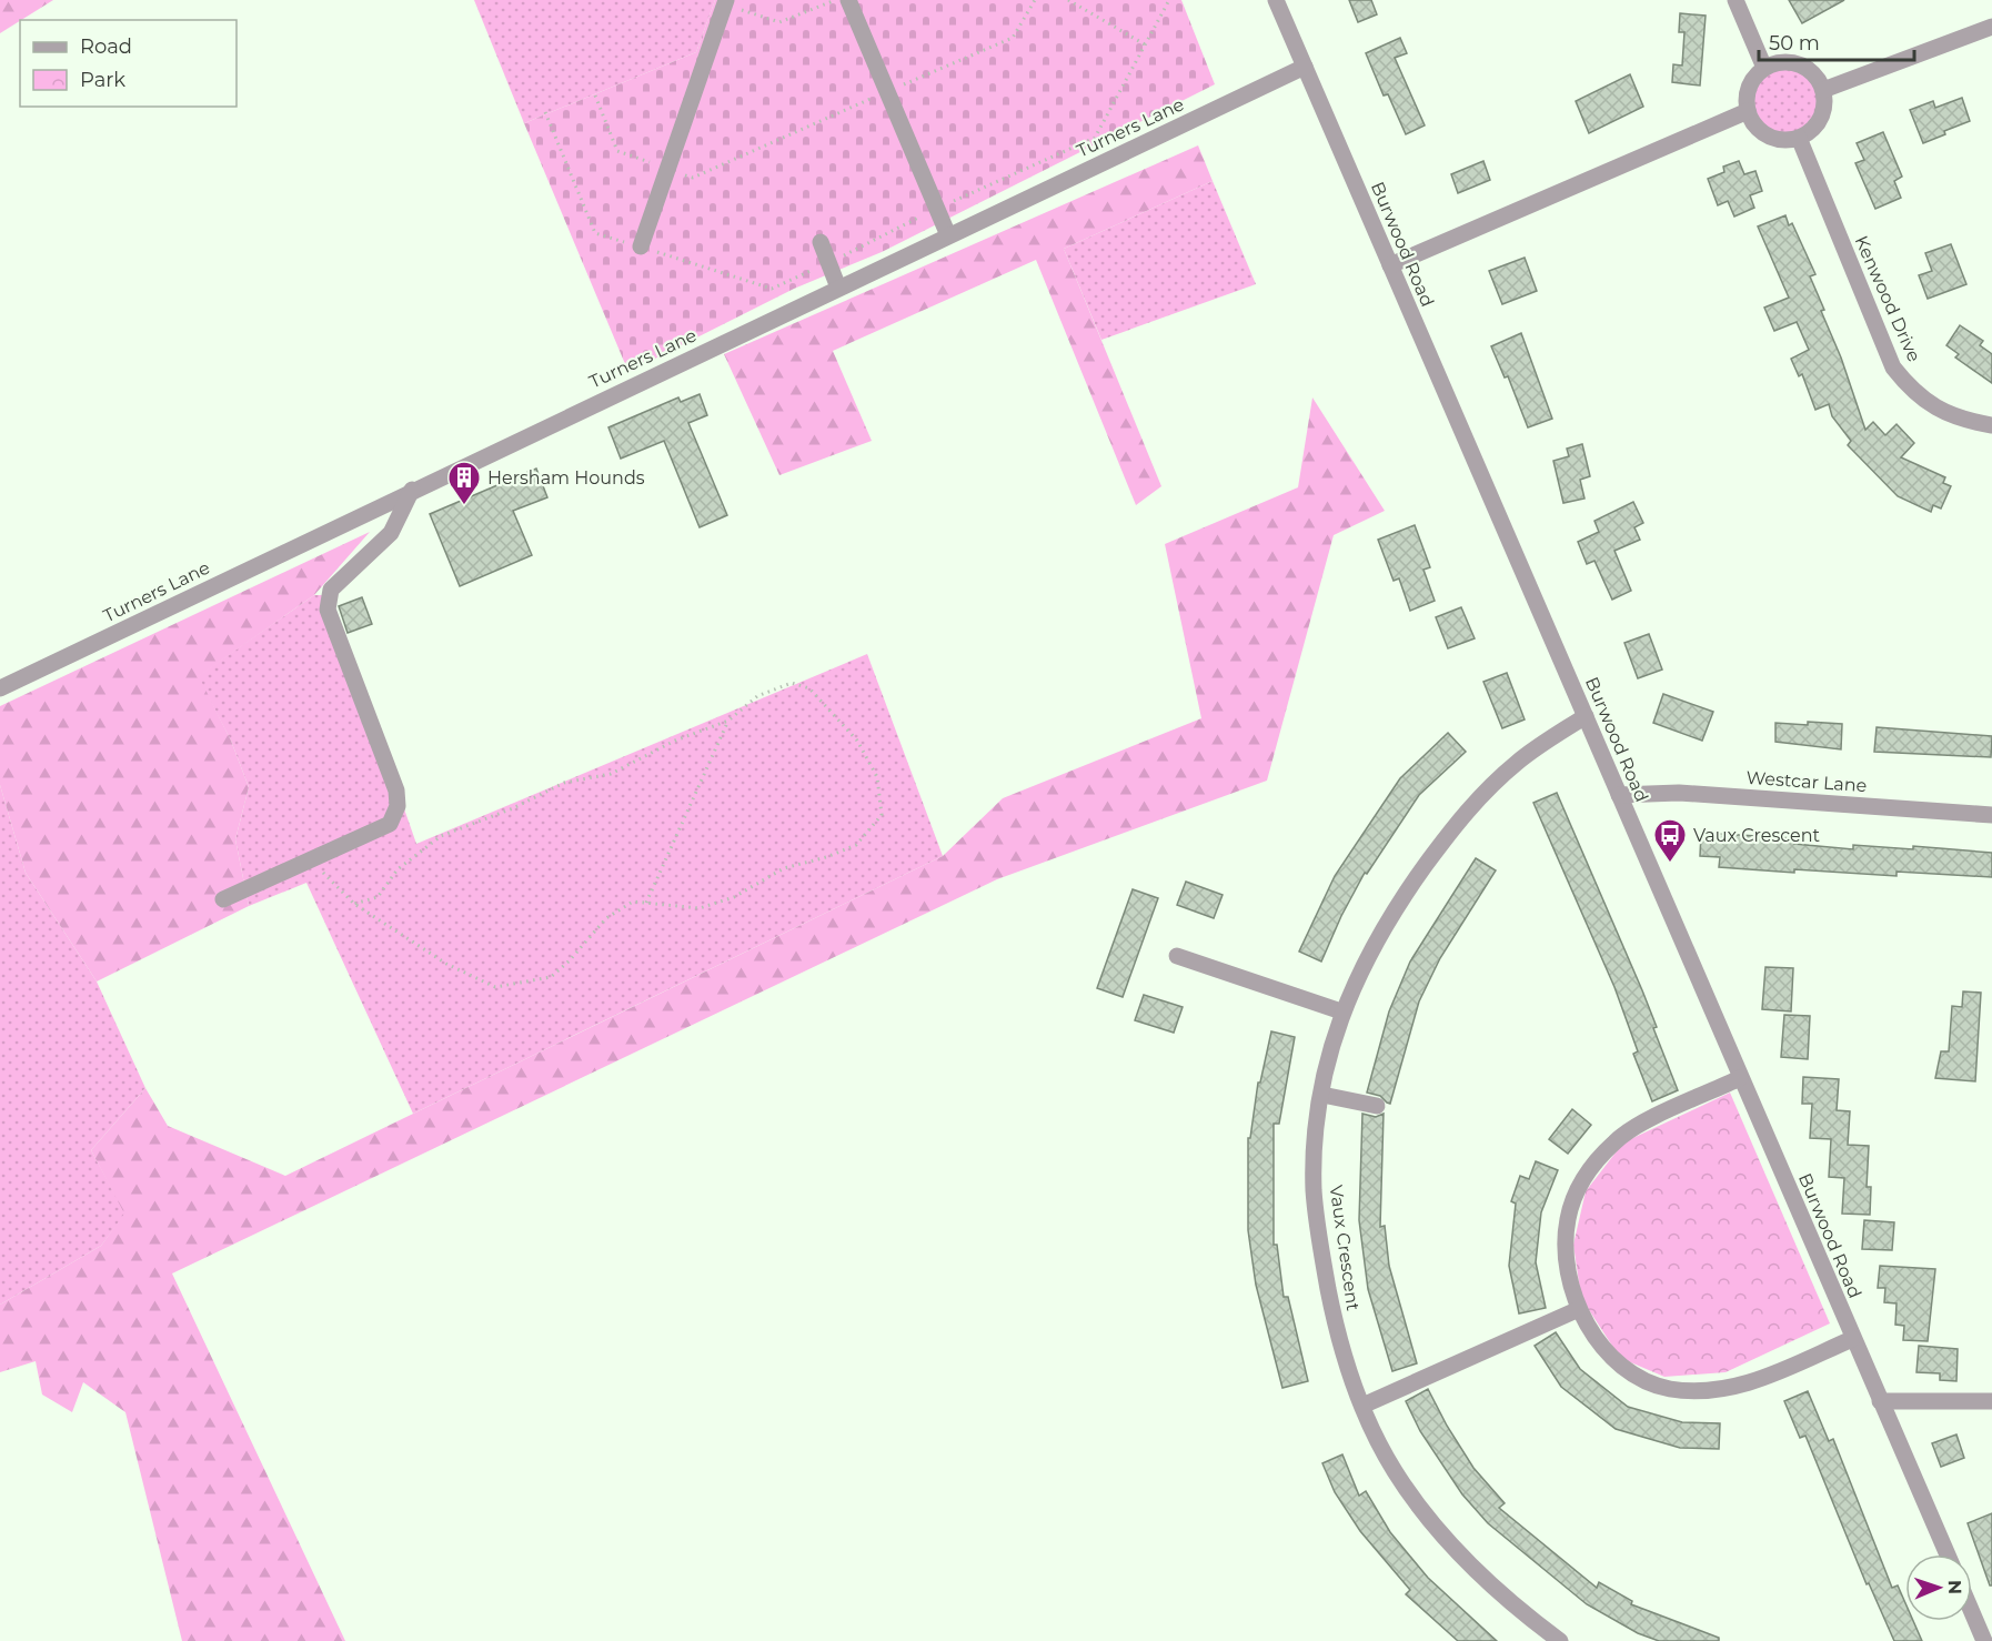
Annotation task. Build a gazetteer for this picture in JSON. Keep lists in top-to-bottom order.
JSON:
{
  "streets": {
    "street": [
      "Turners Lane",
      "Burwood Road",
      "Kenwood Drive",
      "Westcar Lane",
      "Vaux Crescent"
    ]
  },
  "crossings": [
    ["Turners Lane", "Burwood Road"],
    ["Burwood Road", "Westcar Lane"],
    ["Burwood Road", "Vaux Crescent"]
  ],
  "places": {
    "building": ["Hersham Hounds"],
    "bus stop": ["Vaux Crescent"]
  },
  "legend": ["Road", "Park"],
  "scale_bar": "50 m",
  "north": "right"
}
